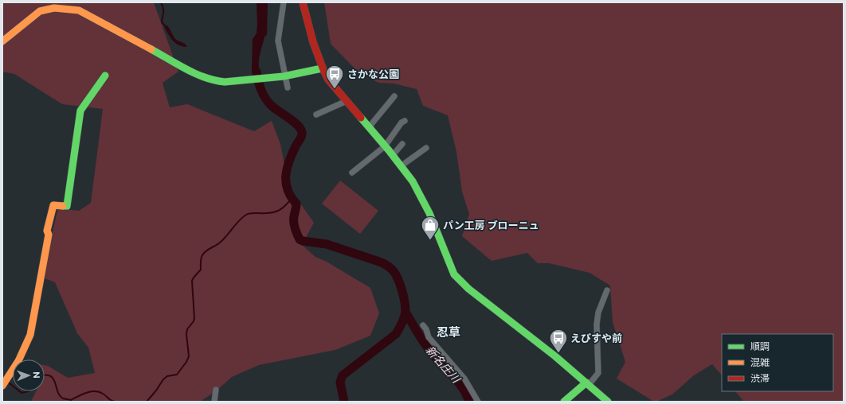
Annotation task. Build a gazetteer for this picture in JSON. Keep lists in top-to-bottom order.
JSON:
{
  "districts": ["忍草"],
  "water": ["新名庄川"],
  "places": {
    "bus stop": ["さかな公園", "えびすや前"],
    "shop": ["パン工房 ブローニュ"]
  },
  "legend": ["順調", "混雑", "渋滞"],
  "north": "right"
}
